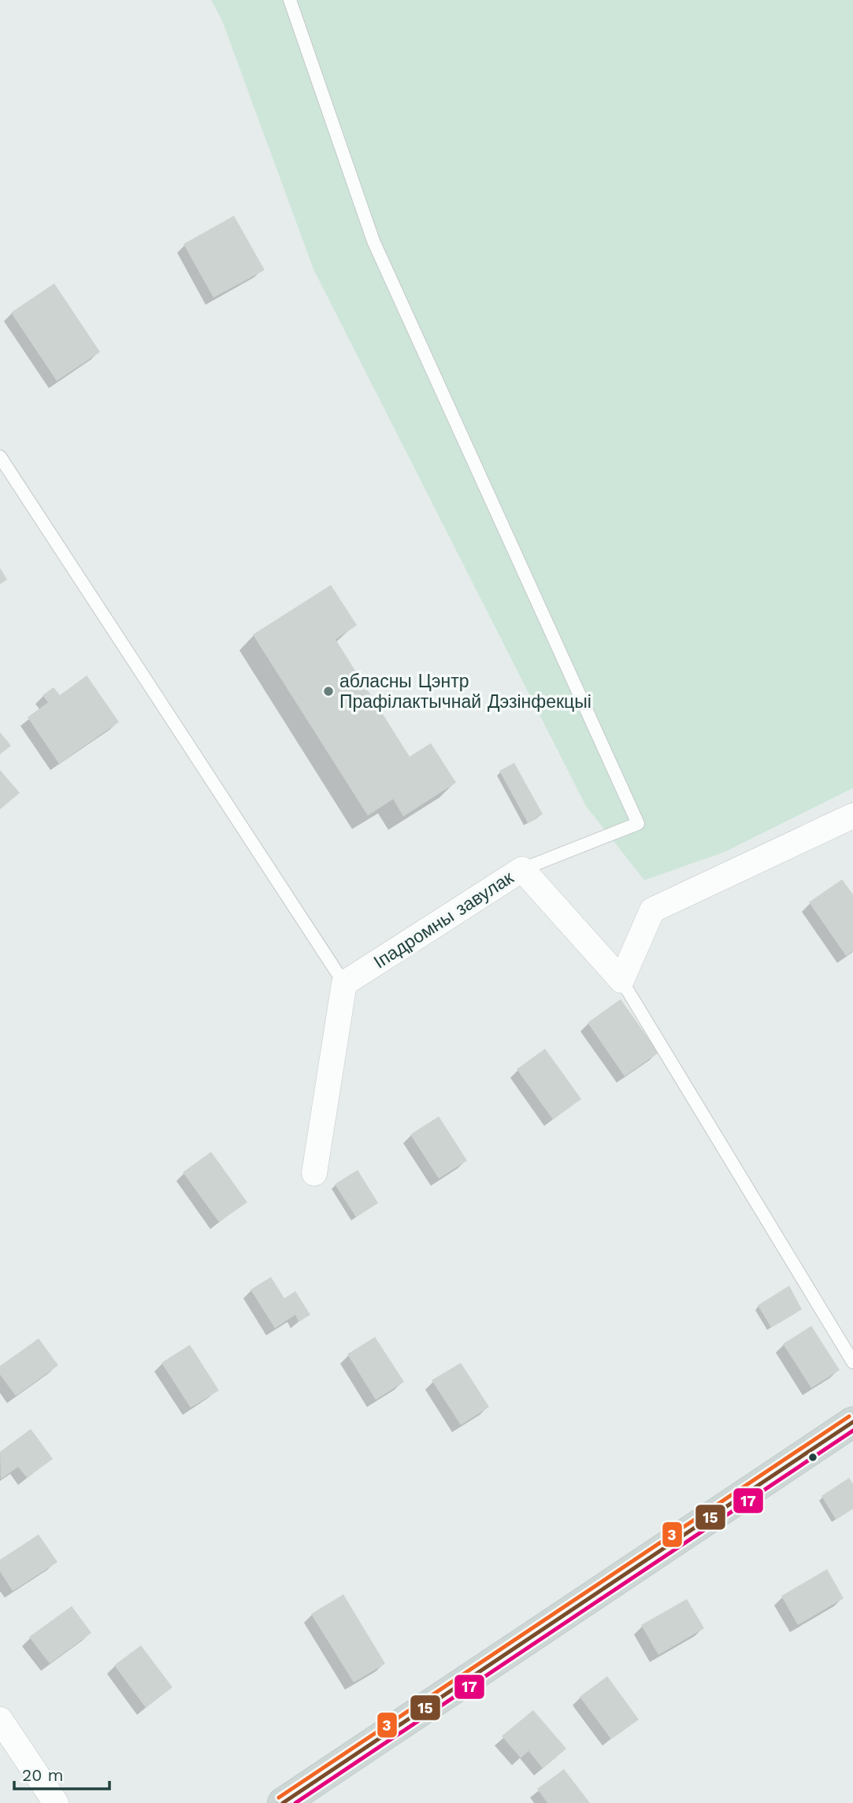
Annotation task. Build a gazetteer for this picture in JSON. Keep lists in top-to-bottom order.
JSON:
{
  "streets": {
    "street": ["Іпадромны завулак"]
  },
  "places": ["абласны Цэнтр Прафілактычнай Дэзінфекцыі"],
  "lines": ["transit line 3", "transit line 15", "transit line 17"],
  "scale_bar": "20 m"
}
